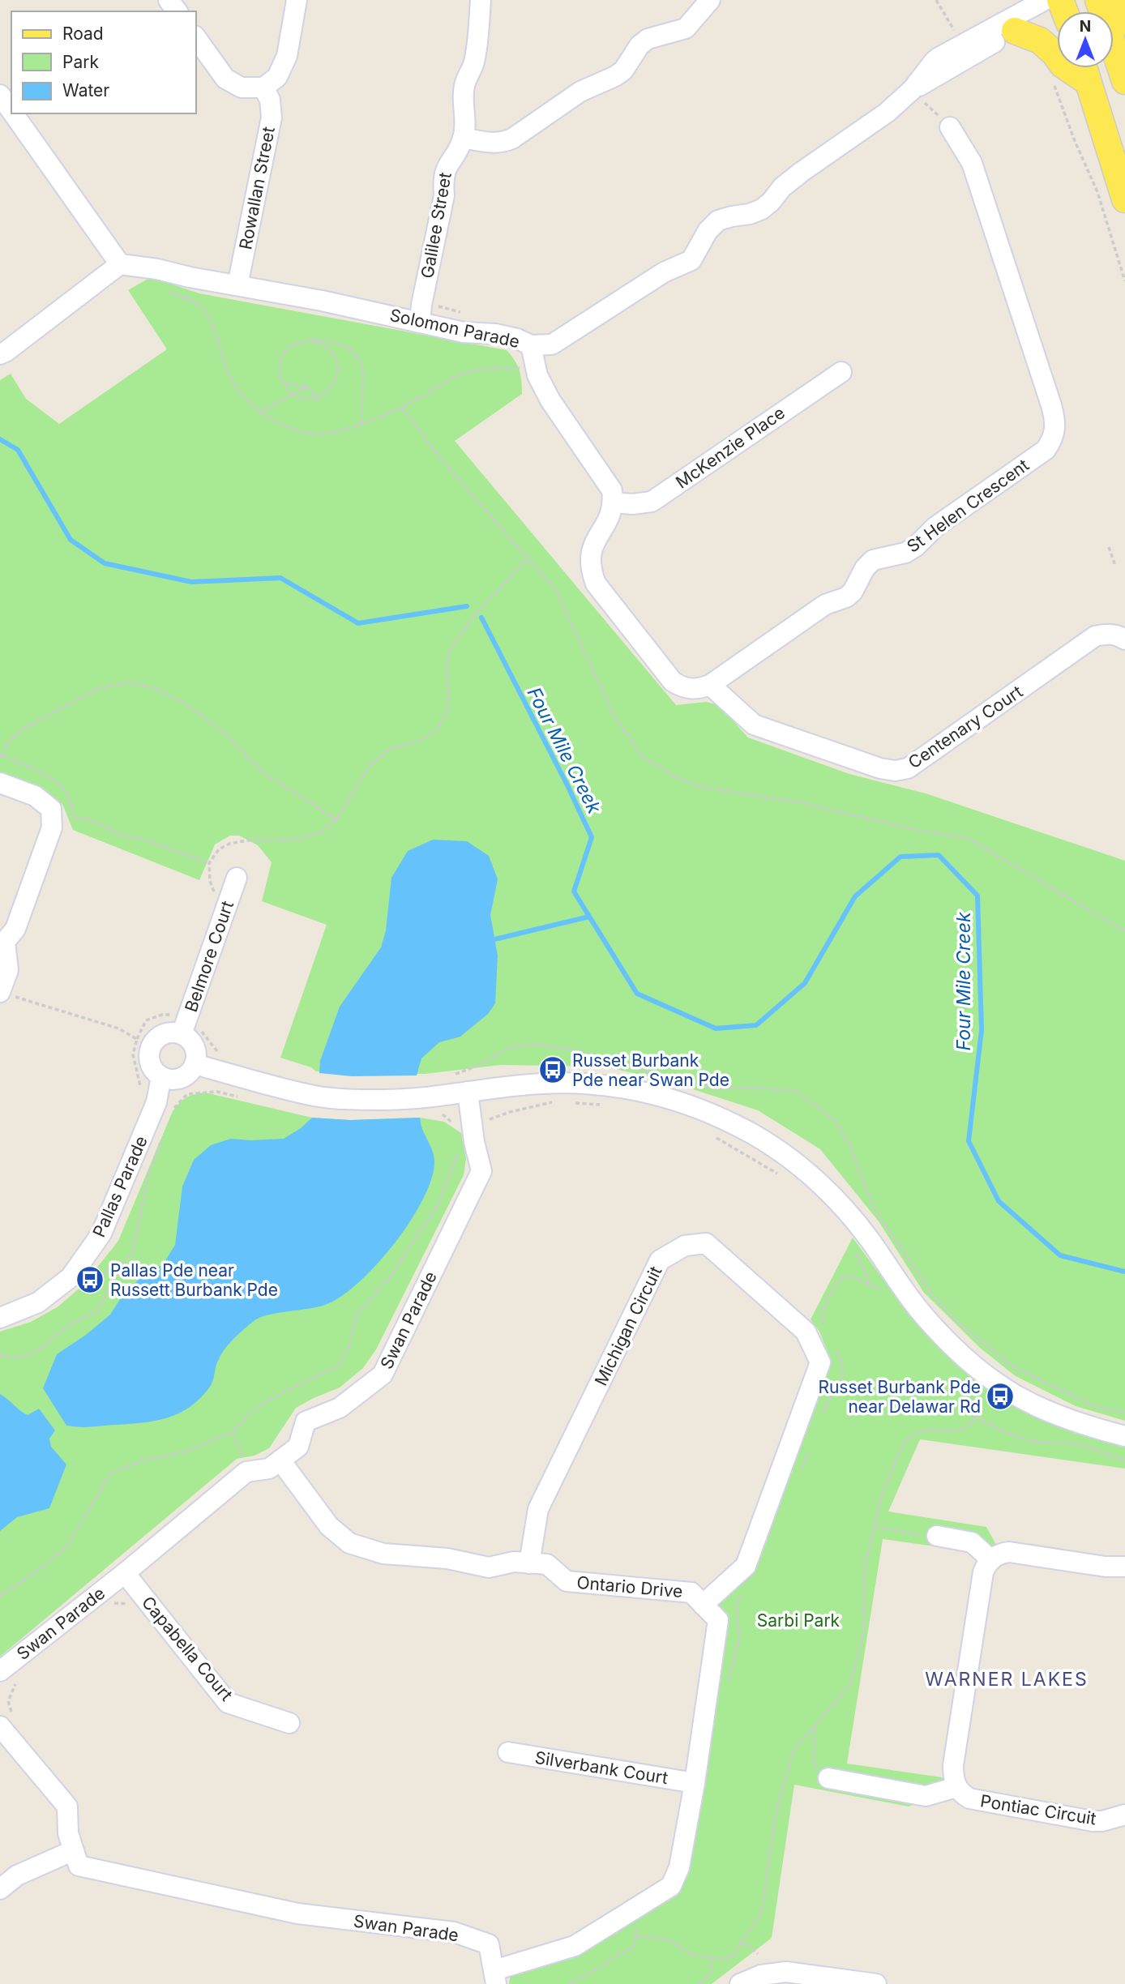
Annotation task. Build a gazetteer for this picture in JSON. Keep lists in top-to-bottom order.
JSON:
{
  "streets": {
    "street": [
      "Rowallan Street",
      "Galilee Street",
      "Solomon Parade",
      "McKenzie Place",
      "St Helen Crescent",
      "Centenary Court",
      "Belmore Court",
      "Pallas Parade",
      "Swan Parade",
      "Michigan Circuit",
      "Ontario Drive",
      "Capabella Court",
      "Silverbank Court",
      "Pontiac Circuit"
    ]
  },
  "crossings": [
    ["Rowallan Street", "Solomon Parade"],
    ["Galilee Street", "Solomon Parade"],
    ["St Helen Crescent", "Centenary Court"],
    ["Belmore Court", "Pallas Parade"],
    ["Swan Parade", "Ontario Drive"],
    ["Swan Parade", "Capabella Court"],
    ["Michigan Circuit", "Ontario Drive"],
    ["Ontario Drive", "Silverbank Court"]
  ],
  "districts": ["WARNER LAKES"],
  "water": ["Four Mile Creek"],
  "parks": ["Sarbi Park"],
  "places": {
    "bus stop": ["Russet Burbank Pde near Swan Pde", "Pallas Pde near Russett Burbank Pde", "Russet Burbank Pde near Delawar Rd"]
  },
  "legend": ["Road", "Park", "Water"],
  "north": "top"
}
